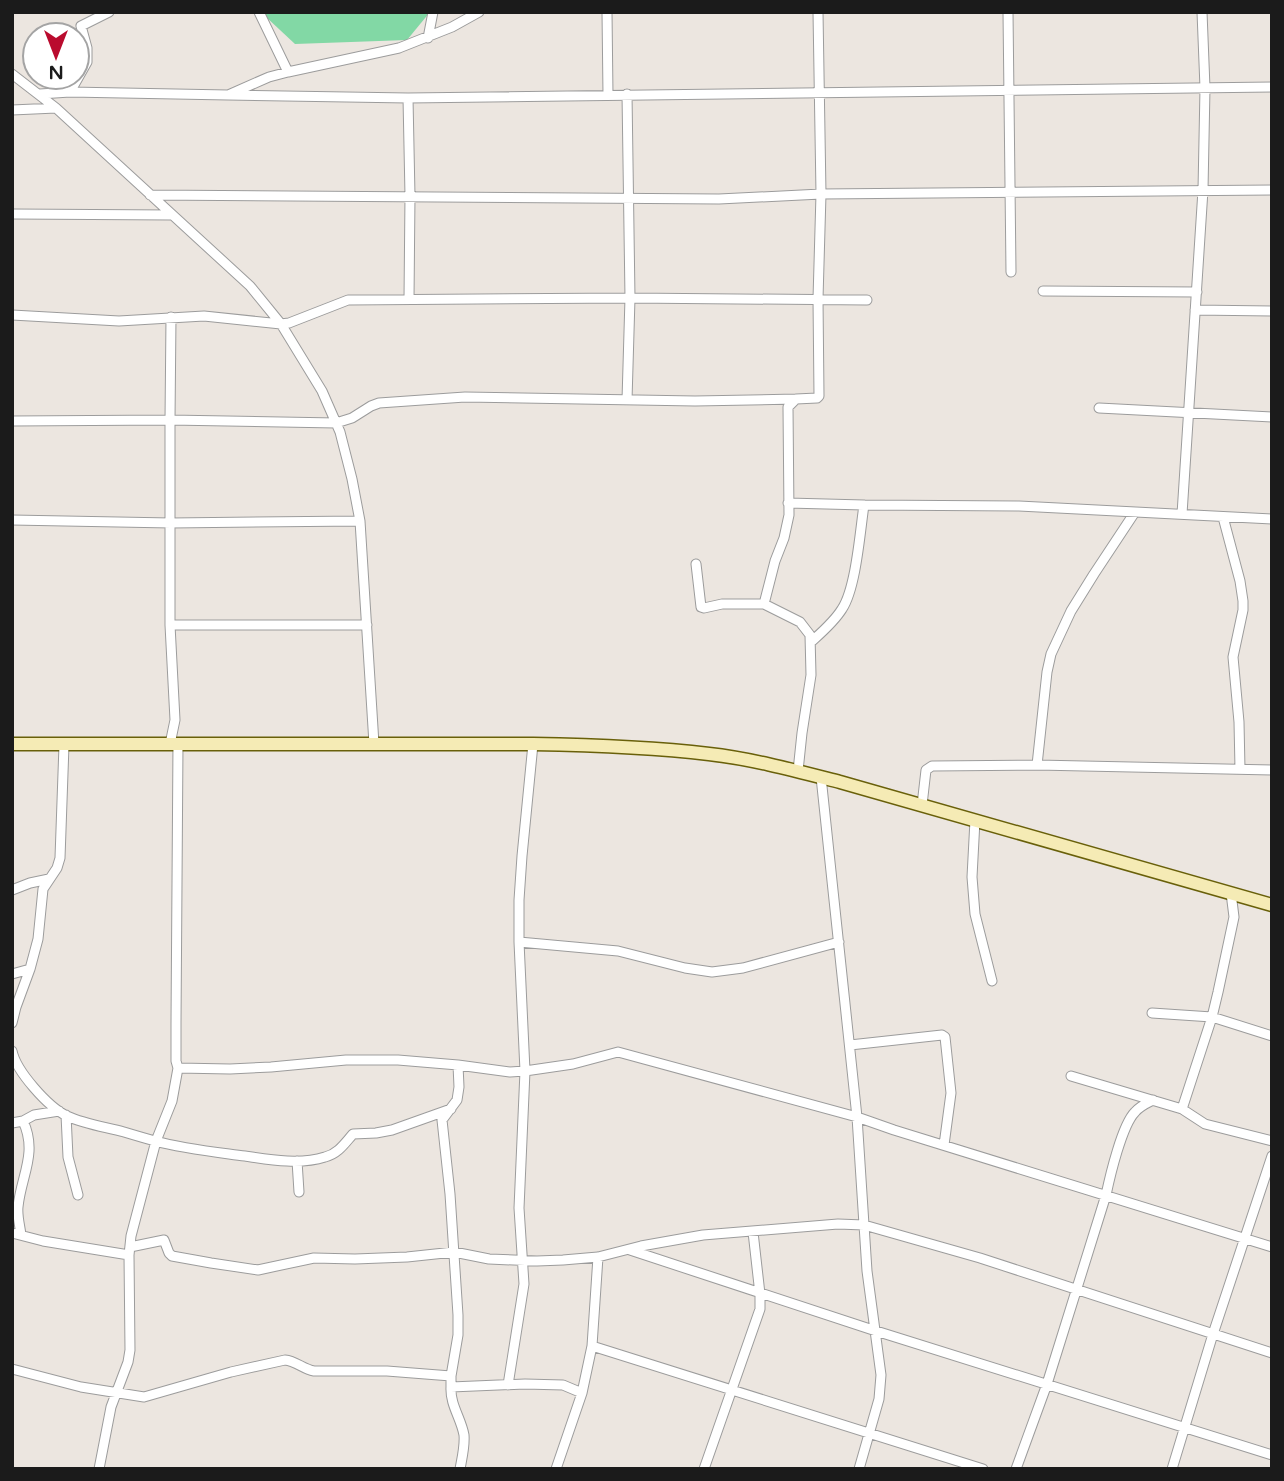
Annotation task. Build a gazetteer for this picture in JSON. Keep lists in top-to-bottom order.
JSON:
{
  "north": "bottom"
}
